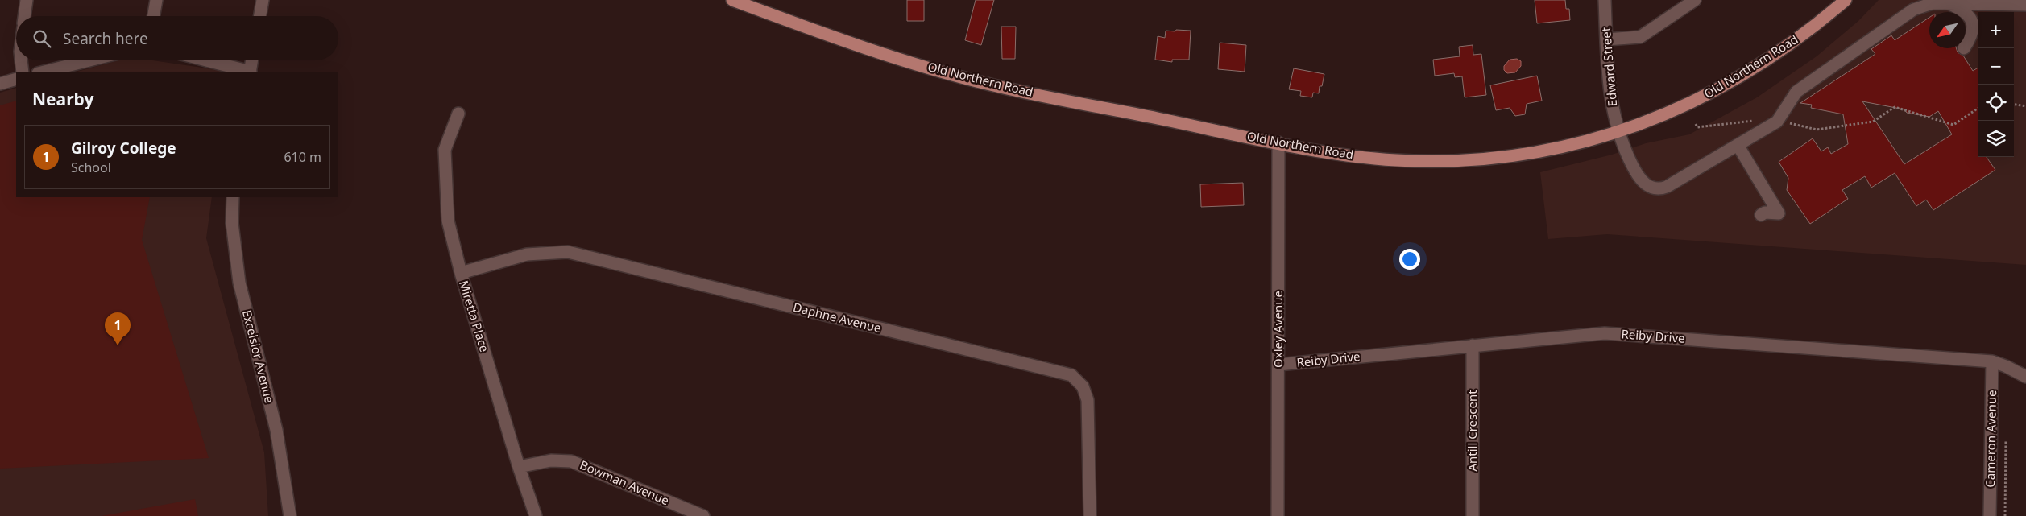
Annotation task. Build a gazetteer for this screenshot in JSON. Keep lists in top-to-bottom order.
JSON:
{
  "streets": {
    "main road": ["Old Northern Road"],
    "street": [
      "Edward Street",
      "Miretta Place",
      "Daphne Avenue",
      "Oxley Avenue",
      "Reiby Drive",
      "Excelsior Avenue",
      "Antill Crescent",
      "Cameron Avenue",
      "Bowman Avenue"
    ]
  },
  "crossings": [
    ["Edward Street", "Old Northern Road"],
    ["Old Northern Road", "Oxley Avenue"],
    ["Miretta Place", "Daphne Avenue"],
    ["Miretta Place", "Bowman Avenue"],
    ["Oxley Avenue", "Reiby Drive"],
    ["Reiby Drive", "Antill Crescent"],
    ["Reiby Drive", "Cameron Avenue"]
  ],
  "north": "bottom left",
  "page": {
    "map_buttons": ["+", "−"],
    "search": "Search here",
    "heading": "Nearby",
    "list": [
      {
        "mark": "1",
        "name": "Gilroy College",
        "note": "School",
        "value": "610 m"
      }
    ],
    "pins": "1"
  }
}
